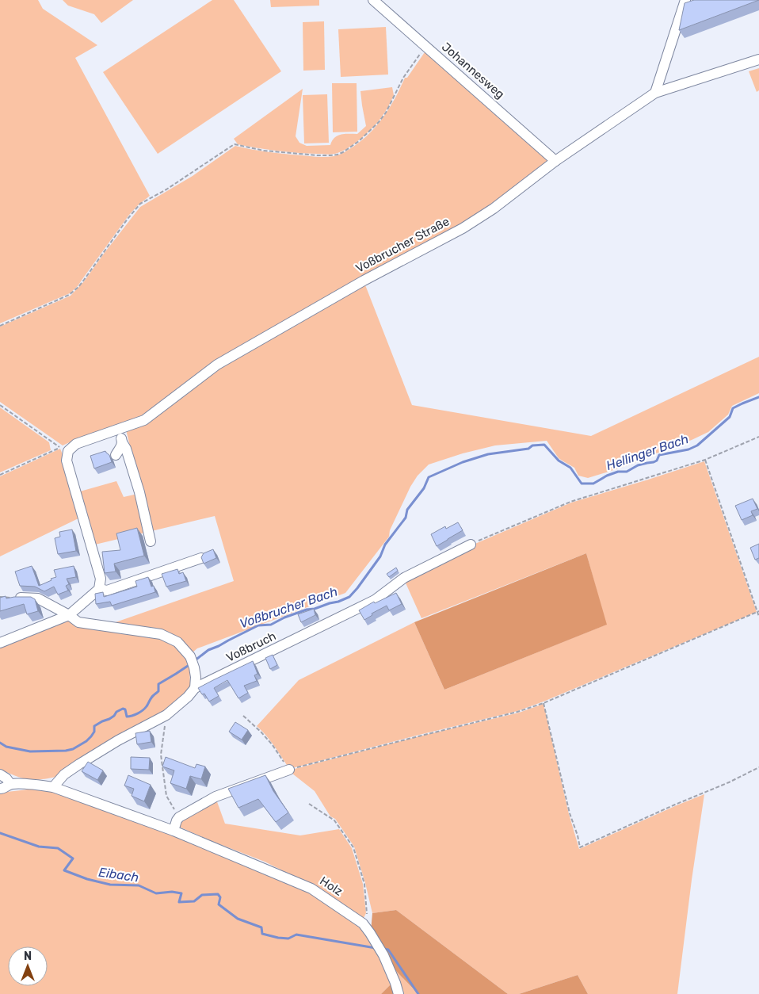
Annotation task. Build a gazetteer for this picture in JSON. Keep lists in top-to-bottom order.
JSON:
{
  "streets": {
    "street": [
      "Johannesweg",
      "Voßbrucher Straße",
      "Voßbruch",
      "Holz"
    ]
  },
  "crossings": [
    ["Johannesweg", "Voßbrucher Straße"]
  ],
  "water": ["Hellinger Bach", "Voßbrucher Bach", "Eibach"],
  "north": "top"
}
